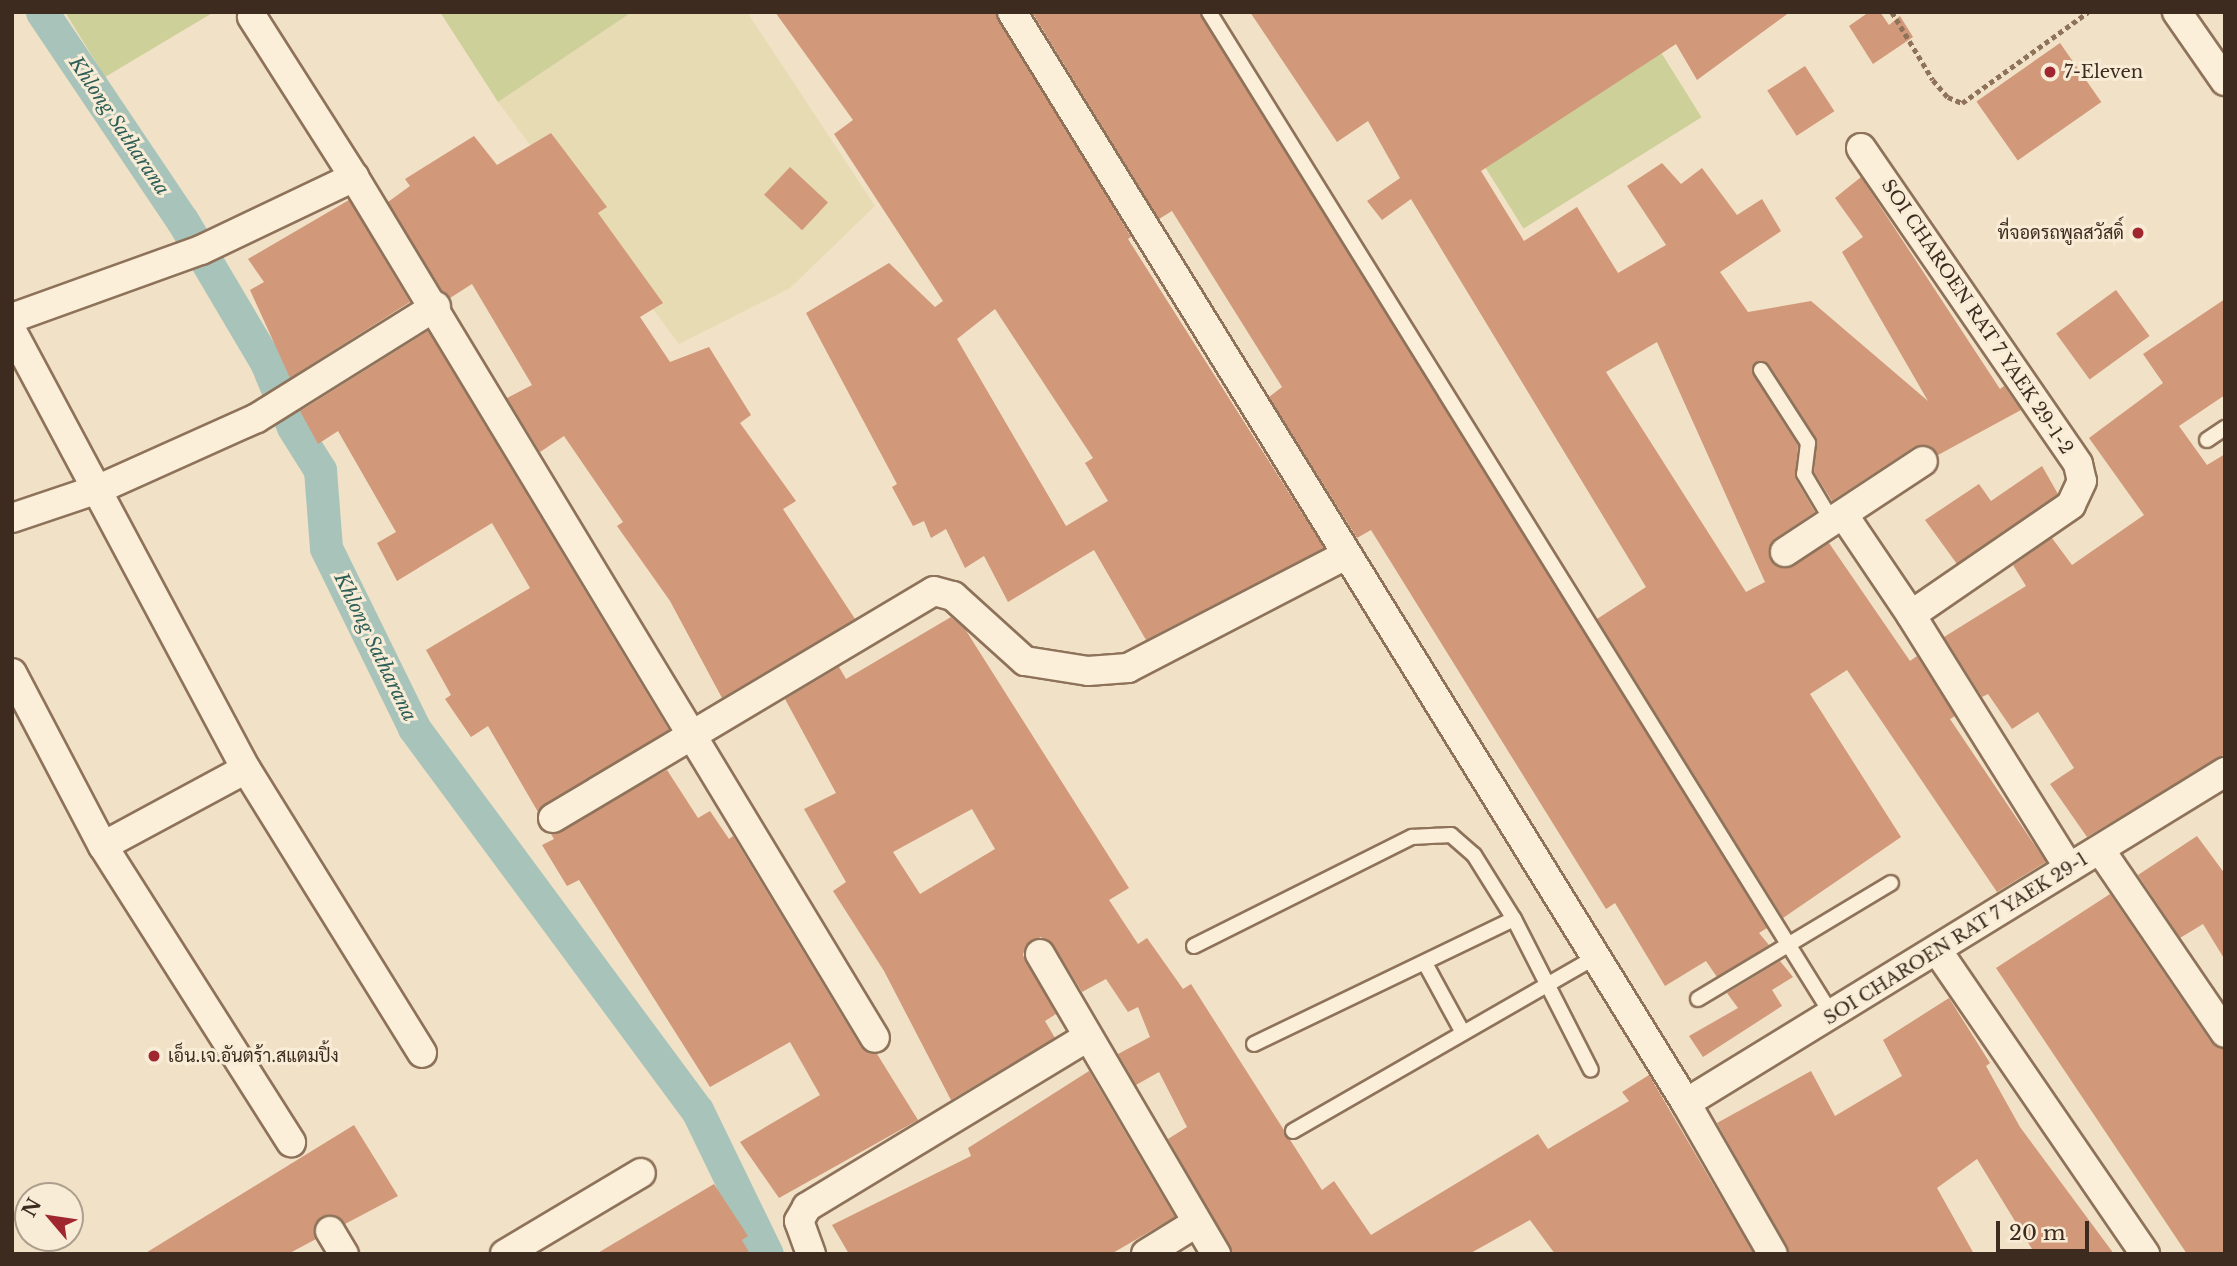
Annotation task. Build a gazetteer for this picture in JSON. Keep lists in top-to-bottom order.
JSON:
{
  "streets": {
    "street": ["SOI CHAROEN RAT 7 YAEK 29-1-2", "SOI CHAROEN RAT 7 YAEK 29-1"]
  },
  "water": ["Khlong Satharana"],
  "places": ["7-Eleven", "ที่จอดรถพูลสวัสดิ์", "เอ็น.เจ.อันตร้า.สแตมปิ้ง"],
  "scale_bar": "20 m",
  "north": "top left"
}
